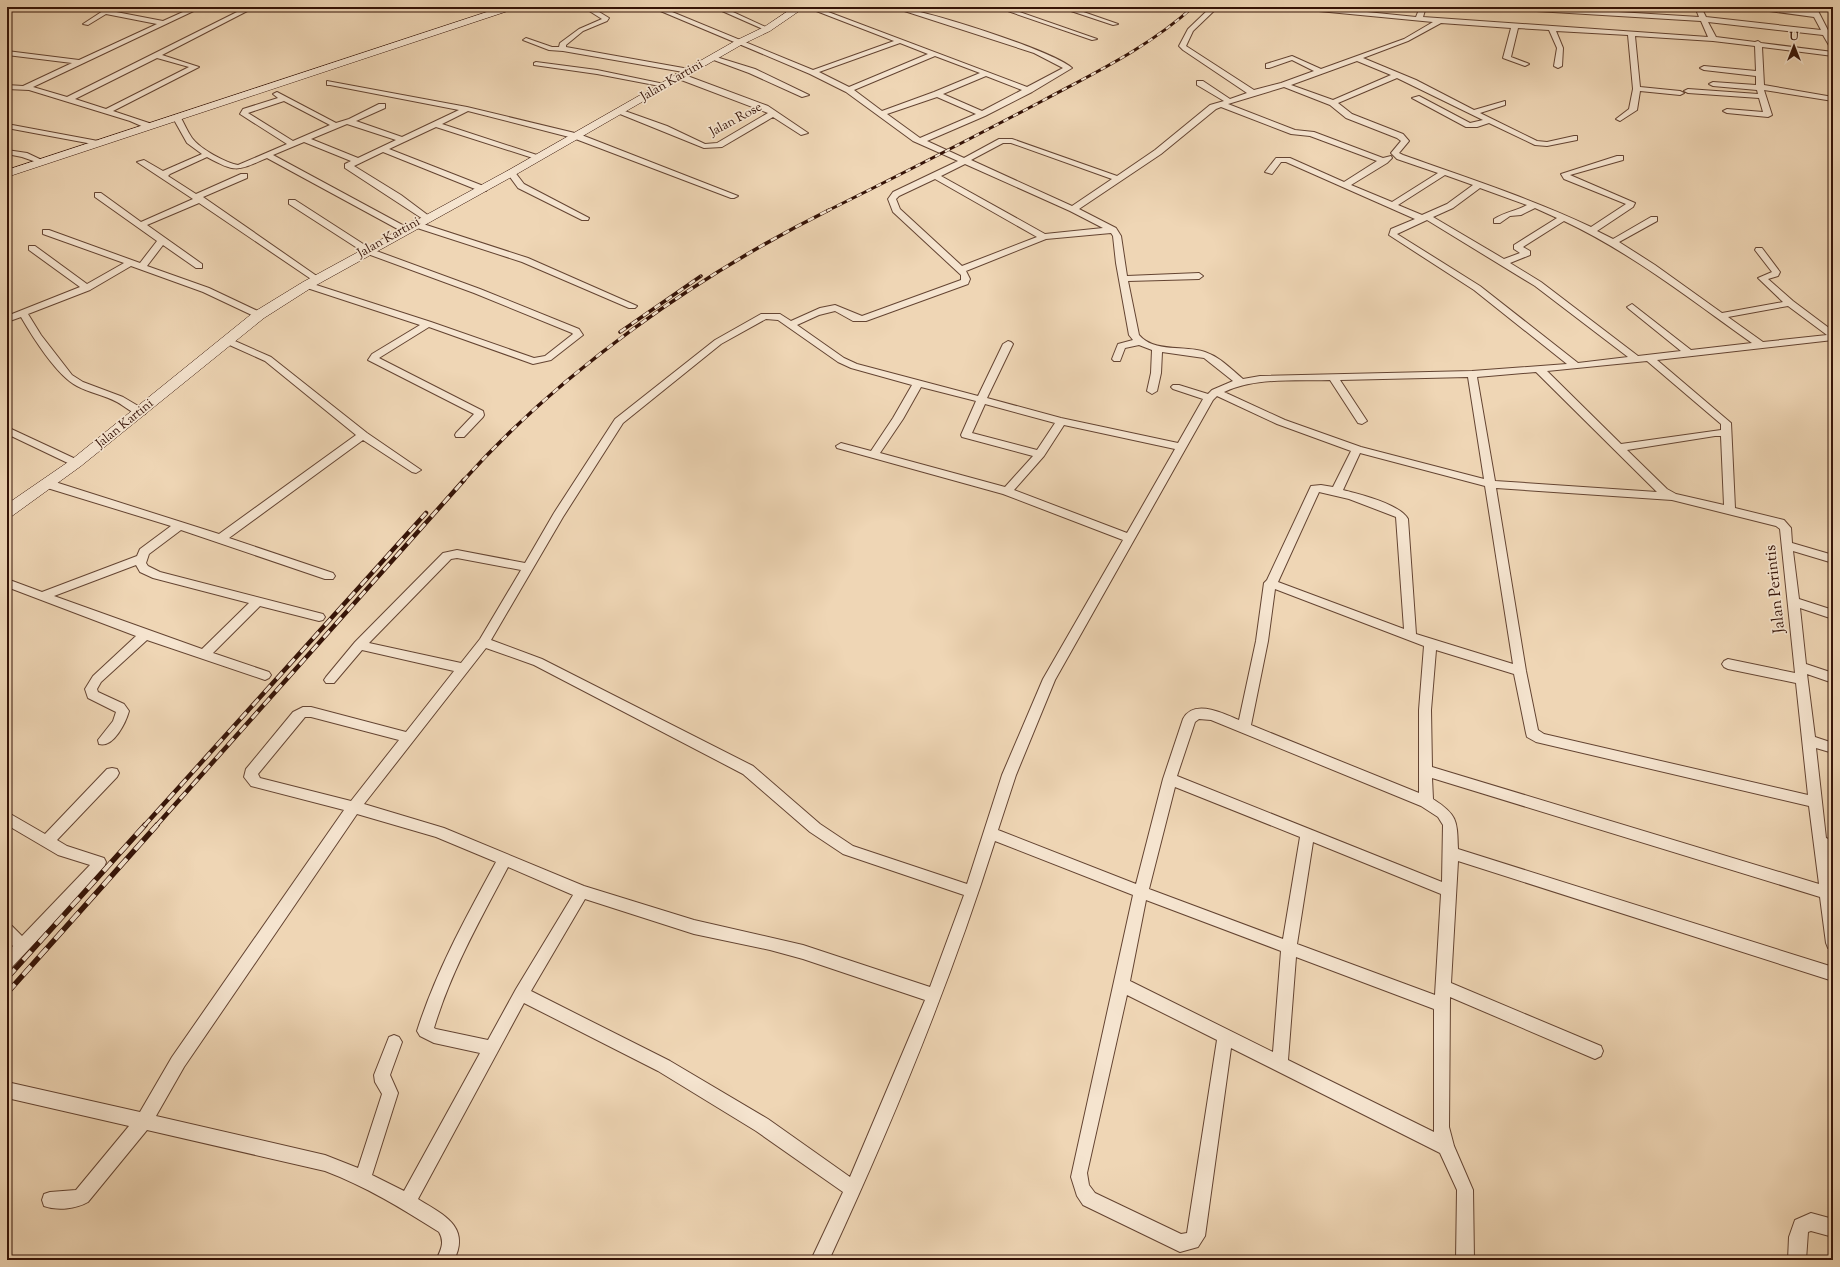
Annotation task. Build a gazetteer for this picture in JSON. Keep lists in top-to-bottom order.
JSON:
{
  "streets": {
    "street": ["Jalan Kartini", "Jalan Rose", "Jalan Perintis"]
  },
  "crossings": [
    ["Jalan Kartini", "Jalan Rose"]
  ],
  "north": "top"
}
